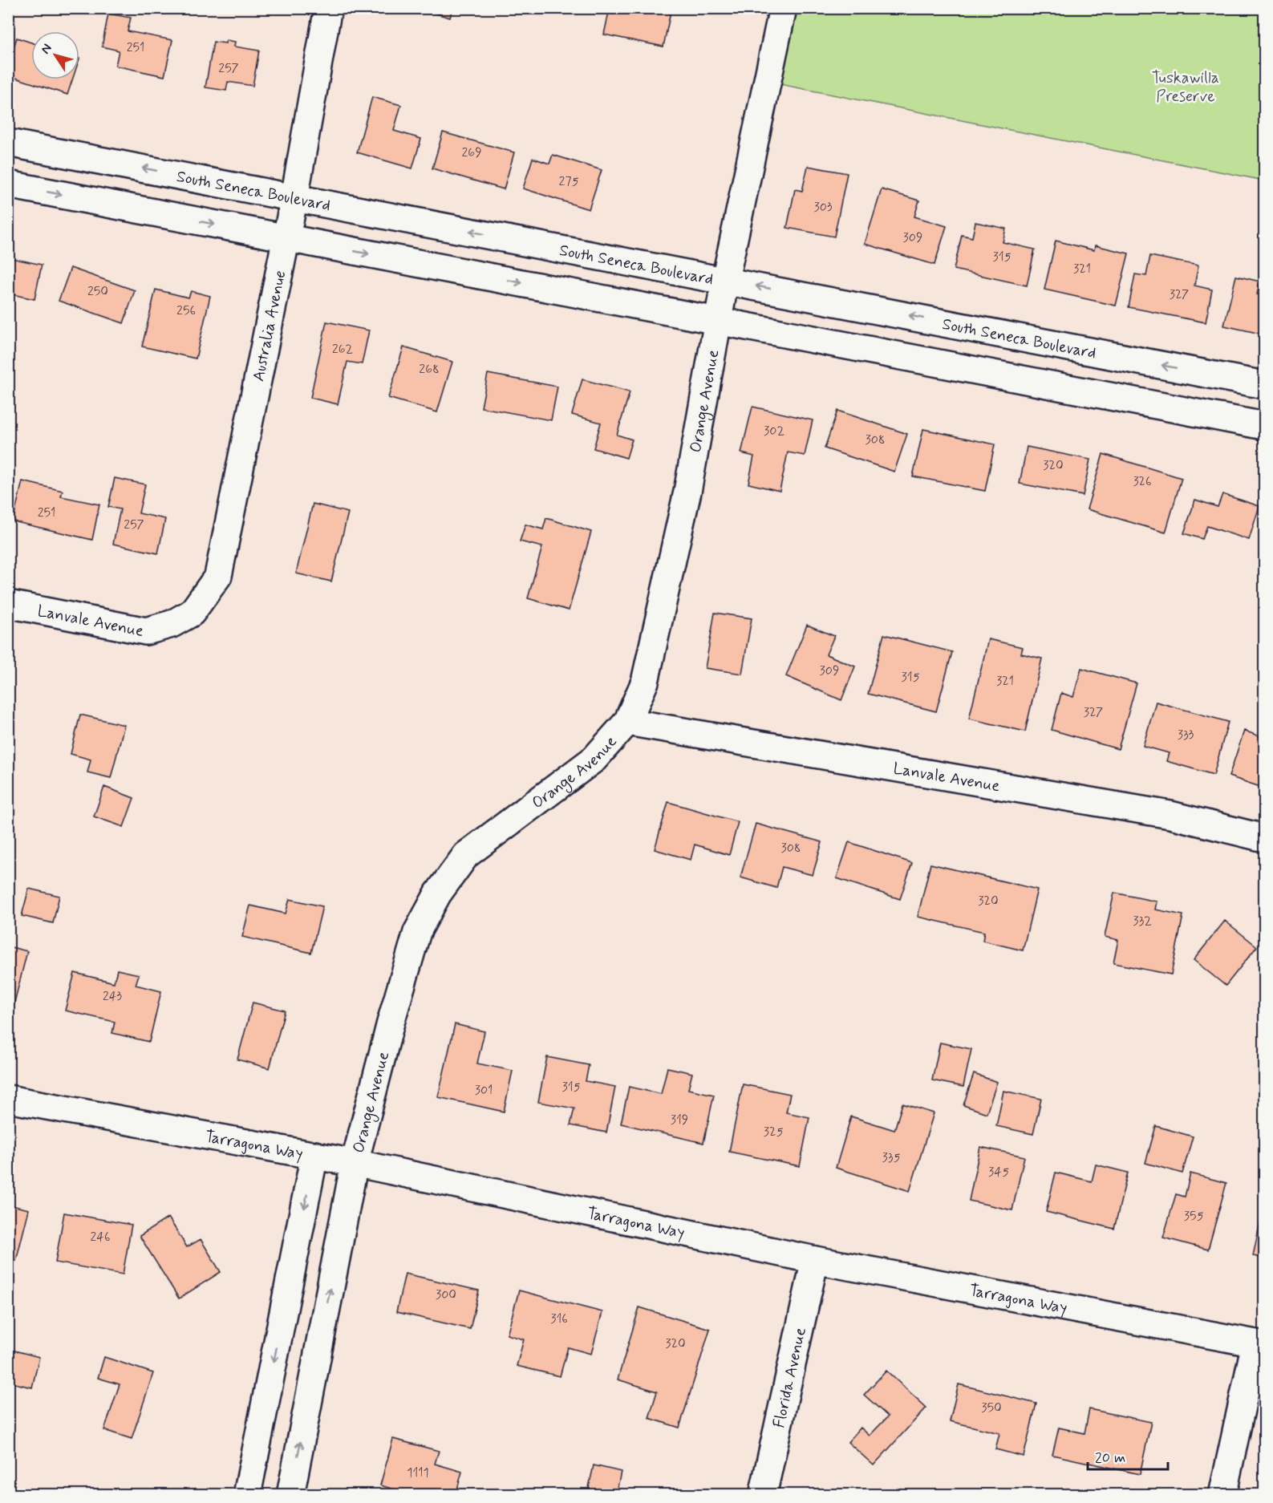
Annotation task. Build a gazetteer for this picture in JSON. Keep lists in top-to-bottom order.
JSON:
{
  "streets": {
    "street": [
      "South Seneca Boulevard",
      "Australia Avenue",
      "Orange Avenue",
      "Lanvale Avenue",
      "Tarragona Way",
      "Florida Avenue"
    ]
  },
  "crossings": [
    ["South Seneca Boulevard", "Australia Avenue"],
    ["South Seneca Boulevard", "Orange Avenue"],
    ["Australia Avenue", "Lanvale Avenue"],
    ["Orange Avenue", "Lanvale Avenue"],
    ["Orange Avenue", "Tarragona Way"],
    ["Tarragona Way", "Florida Avenue"]
  ],
  "parks": ["Tuskawilla Preserve"],
  "house_numbers": [
    "251",
    "257",
    "269",
    "275",
    "303",
    "309",
    "315",
    "321",
    "250",
    "327",
    "256",
    "262",
    "268",
    "302",
    "308",
    "320",
    "326",
    "251",
    "257",
    "309",
    "315",
    "321",
    "327",
    "333",
    "308",
    "320",
    "332",
    "243",
    "315",
    "301",
    "319",
    "325",
    "335",
    "345",
    "355",
    "246",
    "300",
    "316",
    "320",
    "350",
    "1111"
  ],
  "scale_bar": "20 m",
  "north": "top left"
}
